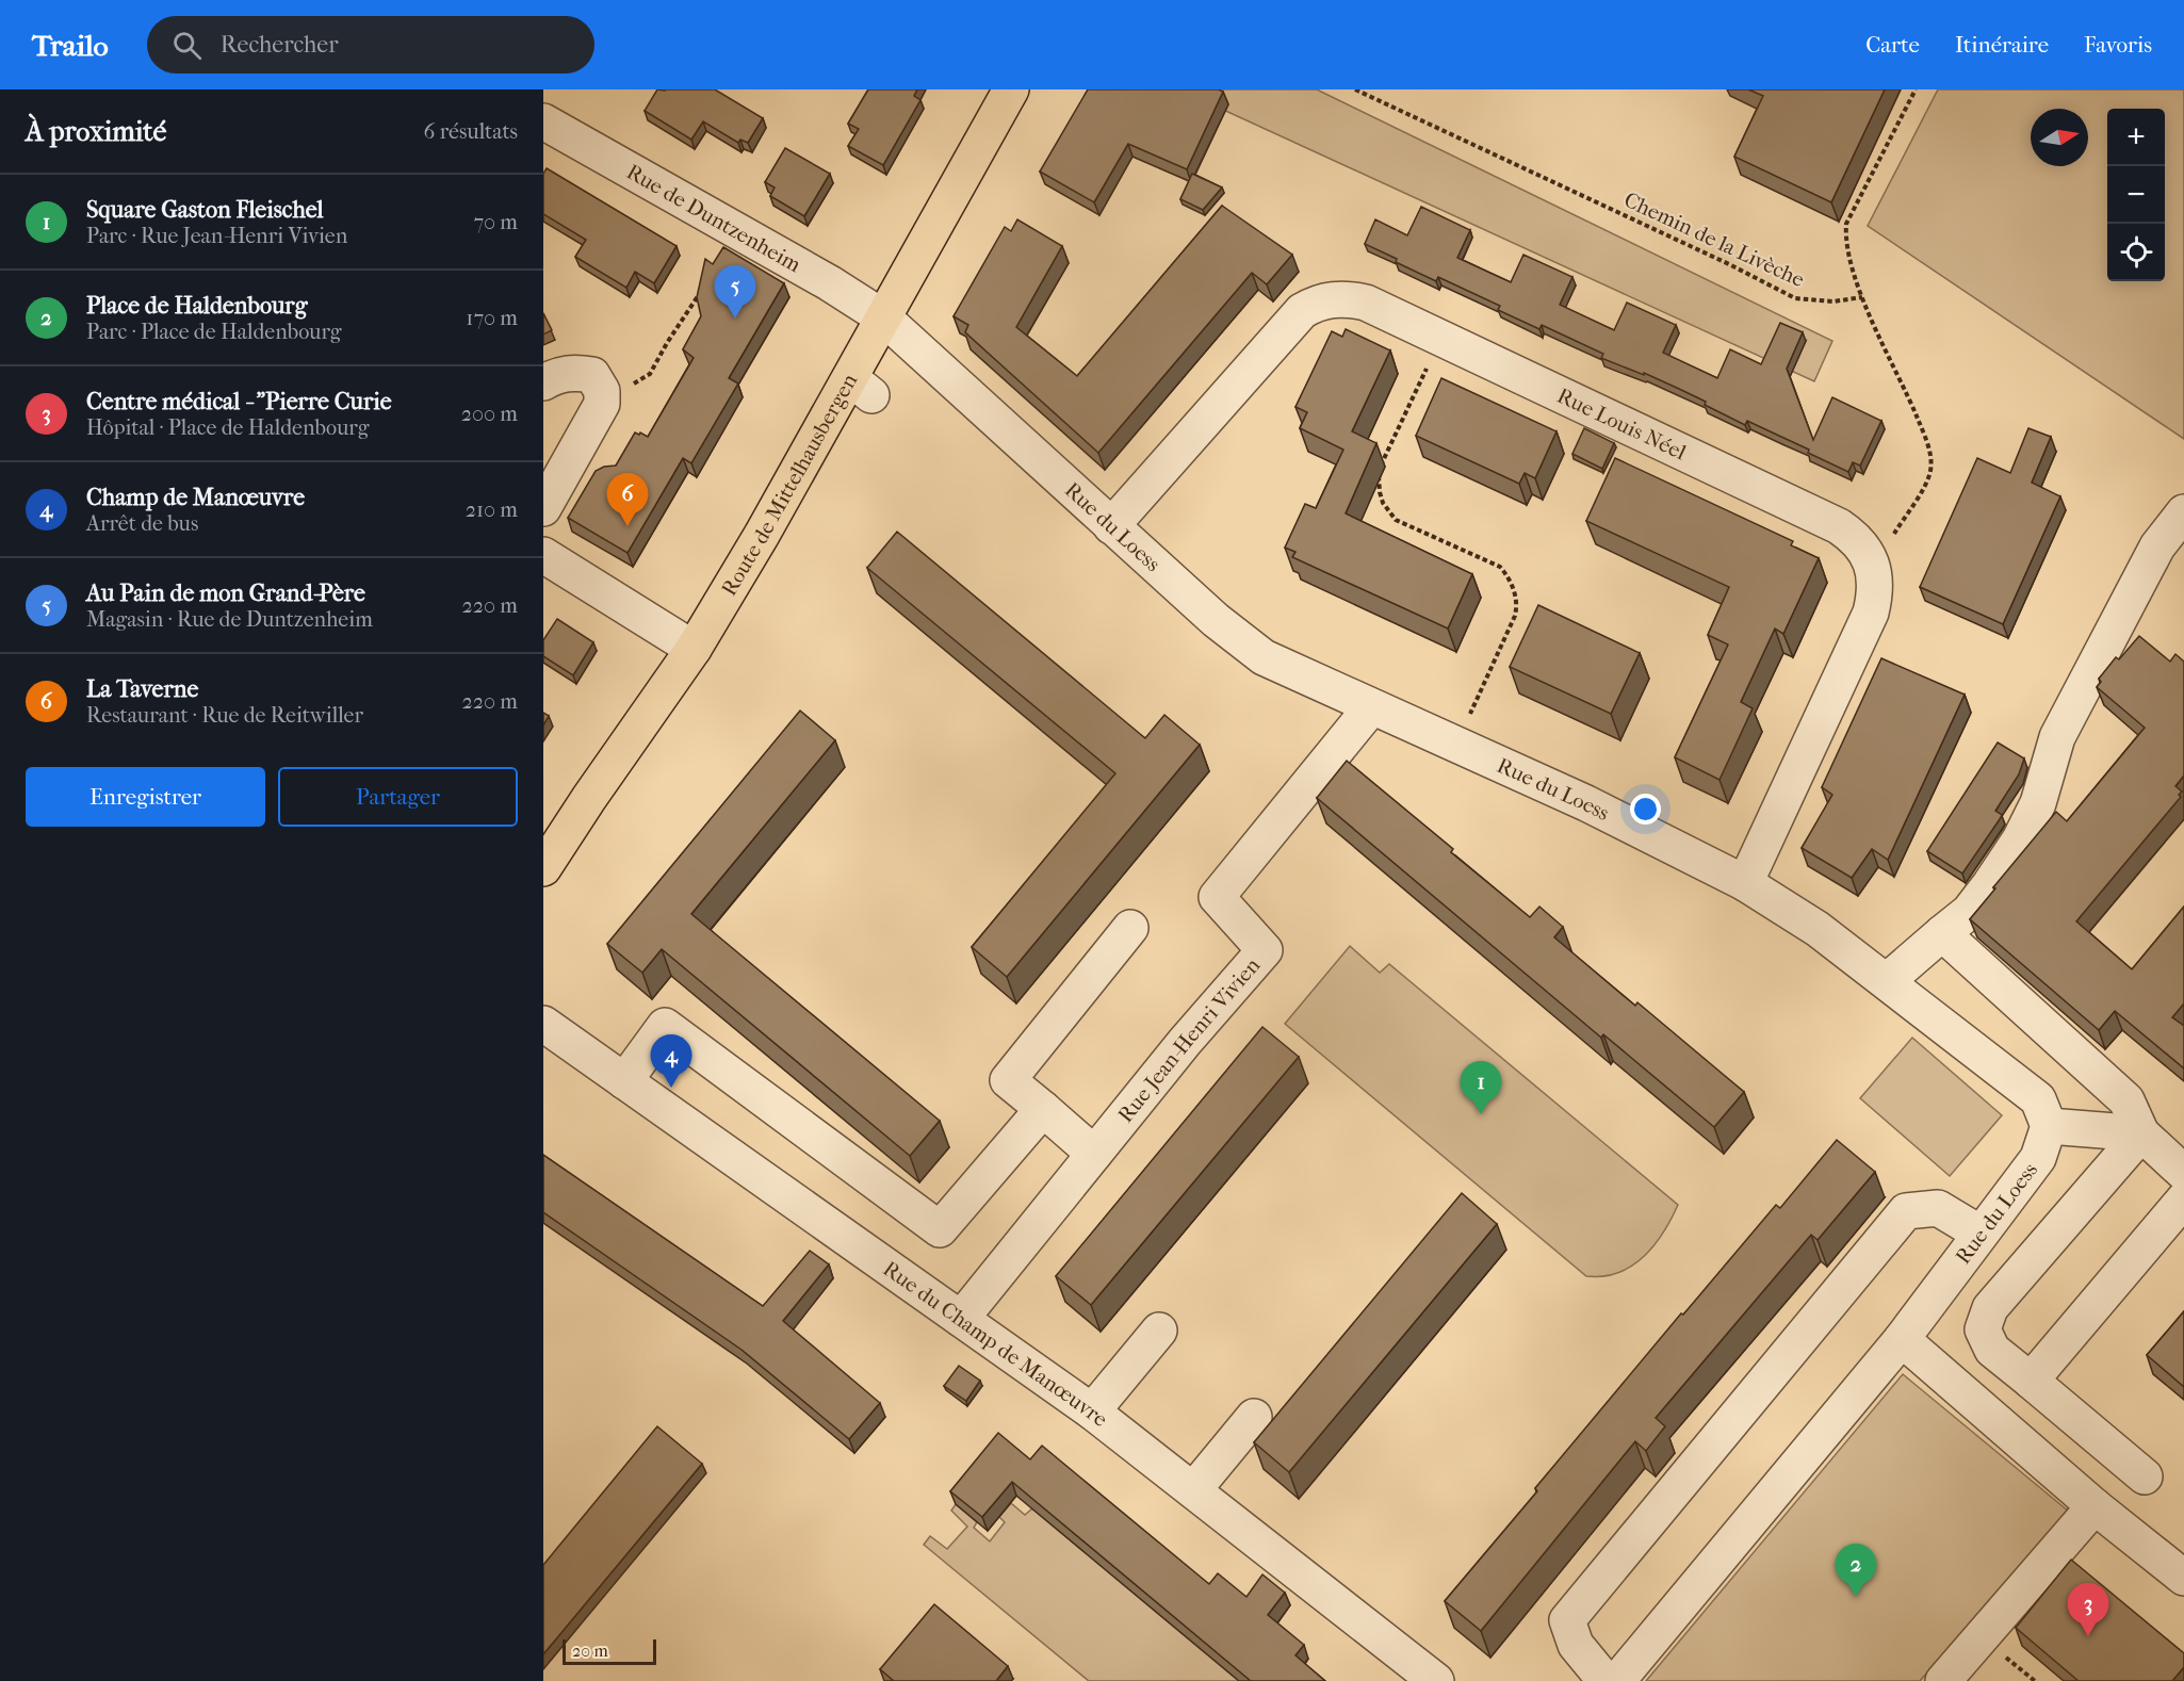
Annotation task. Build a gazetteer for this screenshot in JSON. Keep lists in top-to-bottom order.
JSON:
{
  "streets": {
    "main road": ["Route de Mittelhausbergen"],
    "street": [
      "Rue de Duntzenheim",
      "Rue Louis Néel",
      "Rue du Loess",
      "Rue Jean-Henri Vivien",
      "Rue du Champ de Manœuvre"
    ],
    "path": ["Chemin de la Livèche"]
  },
  "crossings": [
    ["Rue de Duntzenheim", "Route de Mittelhausbergen"],
    ["Rue de Duntzenheim", "Rue du Loess"],
    ["Rue Louis Néel", "Rue du Loess"],
    ["Route de Mittelhausbergen", "Rue du Loess"],
    ["Rue du Loess", "Rue Jean-Henri Vivien"],
    ["Rue Jean-Henri Vivien", "Rue du Champ de Manœuvre"]
  ],
  "scale_bar": "20 m",
  "north": "right",
  "page": {
    "header": "Trailo",
    "search": "Rechercher",
    "nav": ["Carte", "Itinéraire", "Favoris"],
    "heading": ["À proximité", "6 résultats"],
    "map_buttons": ["+", "−"],
    "list": [
      {
        "mark": "1",
        "name": "Square Gaston Fleischel",
        "note": "Parc · Rue Jean-Henri Vivien",
        "value": "70 m"
      },
      {
        "mark": "2",
        "name": "Place de Haldenbourg",
        "note": "Parc · Place de Haldenbourg",
        "value": "170 m"
      },
      {
        "mark": "3",
        "name": "Centre médical - \"Pierre Curie",
        "note": "Hôpital · Place de Haldenbourg",
        "value": "200 m"
      },
      {
        "mark": "4",
        "name": "Champ de Manœuvre",
        "note": "Arrêt de bus",
        "value": "210 m"
      },
      {
        "mark": "5",
        "name": "Au Pain de mon Grand-Père",
        "note": "Magasin · Rue de Duntzenheim",
        "value": "220 m"
      },
      {
        "mark": "6",
        "name": "La Taverne",
        "note": "Restaurant · Rue de Reitwiller",
        "value": "220 m"
      }
    ],
    "pins": [
      "5",
      "6",
      "4",
      "1",
      "2",
      "3"
    ],
    "buttons": ["Enregistrer", "Partager"],
    "scale": "20 m"
  }
}
